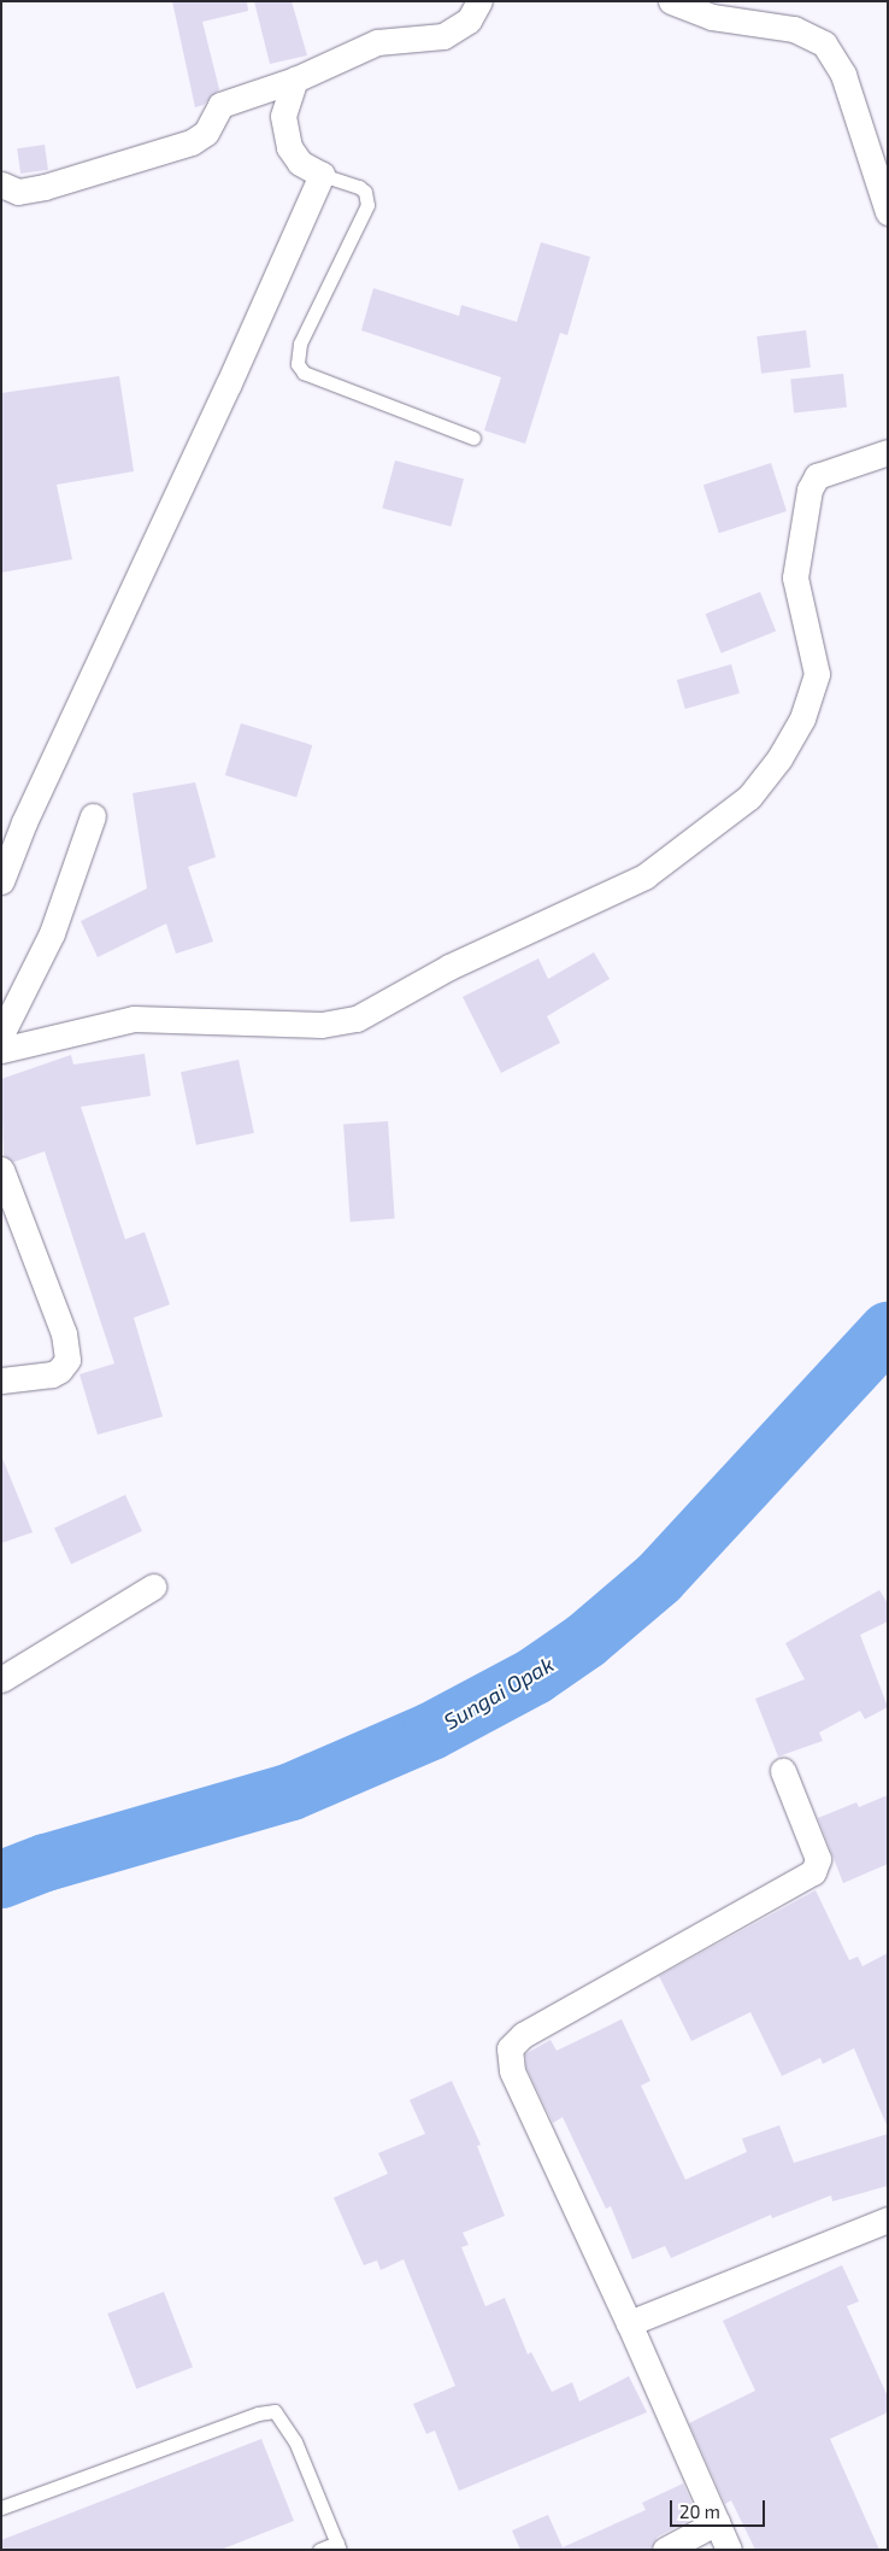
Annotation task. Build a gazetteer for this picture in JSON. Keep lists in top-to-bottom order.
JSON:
{
  "water": ["Sungai Opak"],
  "scale_bar": "20 m"
}
